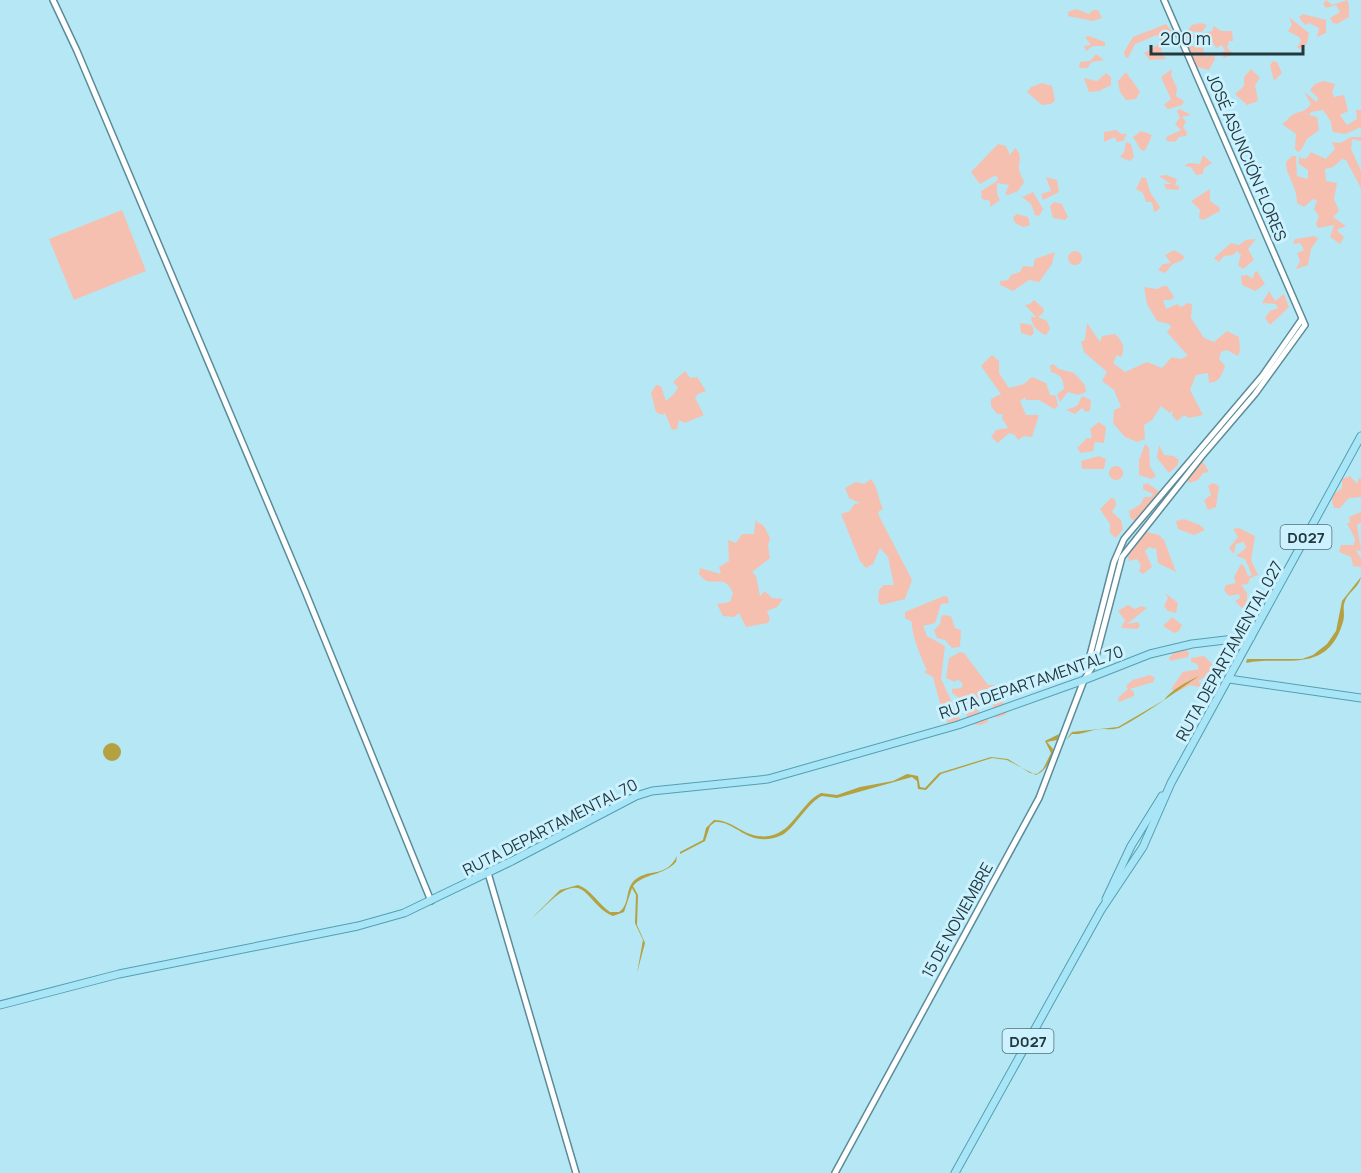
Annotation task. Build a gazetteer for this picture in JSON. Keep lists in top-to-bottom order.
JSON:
{
  "streets": {
    "main road": ["D027", "RUTA DEPARTAMENTAL 027", "RUTA DEPARTAMENTAL 70"],
    "street": ["JOSÉ ASUNCIÓN FLORES", "15 DE NOVIEMBRE"]
  },
  "crossings": [
    ["JOSÉ ASUNCIÓN FLORES", "RUTA DEPARTAMENTAL 70"],
    ["JOSÉ ASUNCIÓN FLORES", "15 DE NOVIEMBRE"],
    ["RUTA DEPARTAMENTAL 027", "RUTA DEPARTAMENTAL 70"],
    ["RUTA DEPARTAMENTAL 70", "15 DE NOVIEMBRE"]
  ],
  "scale_bar": "200 m"
}
